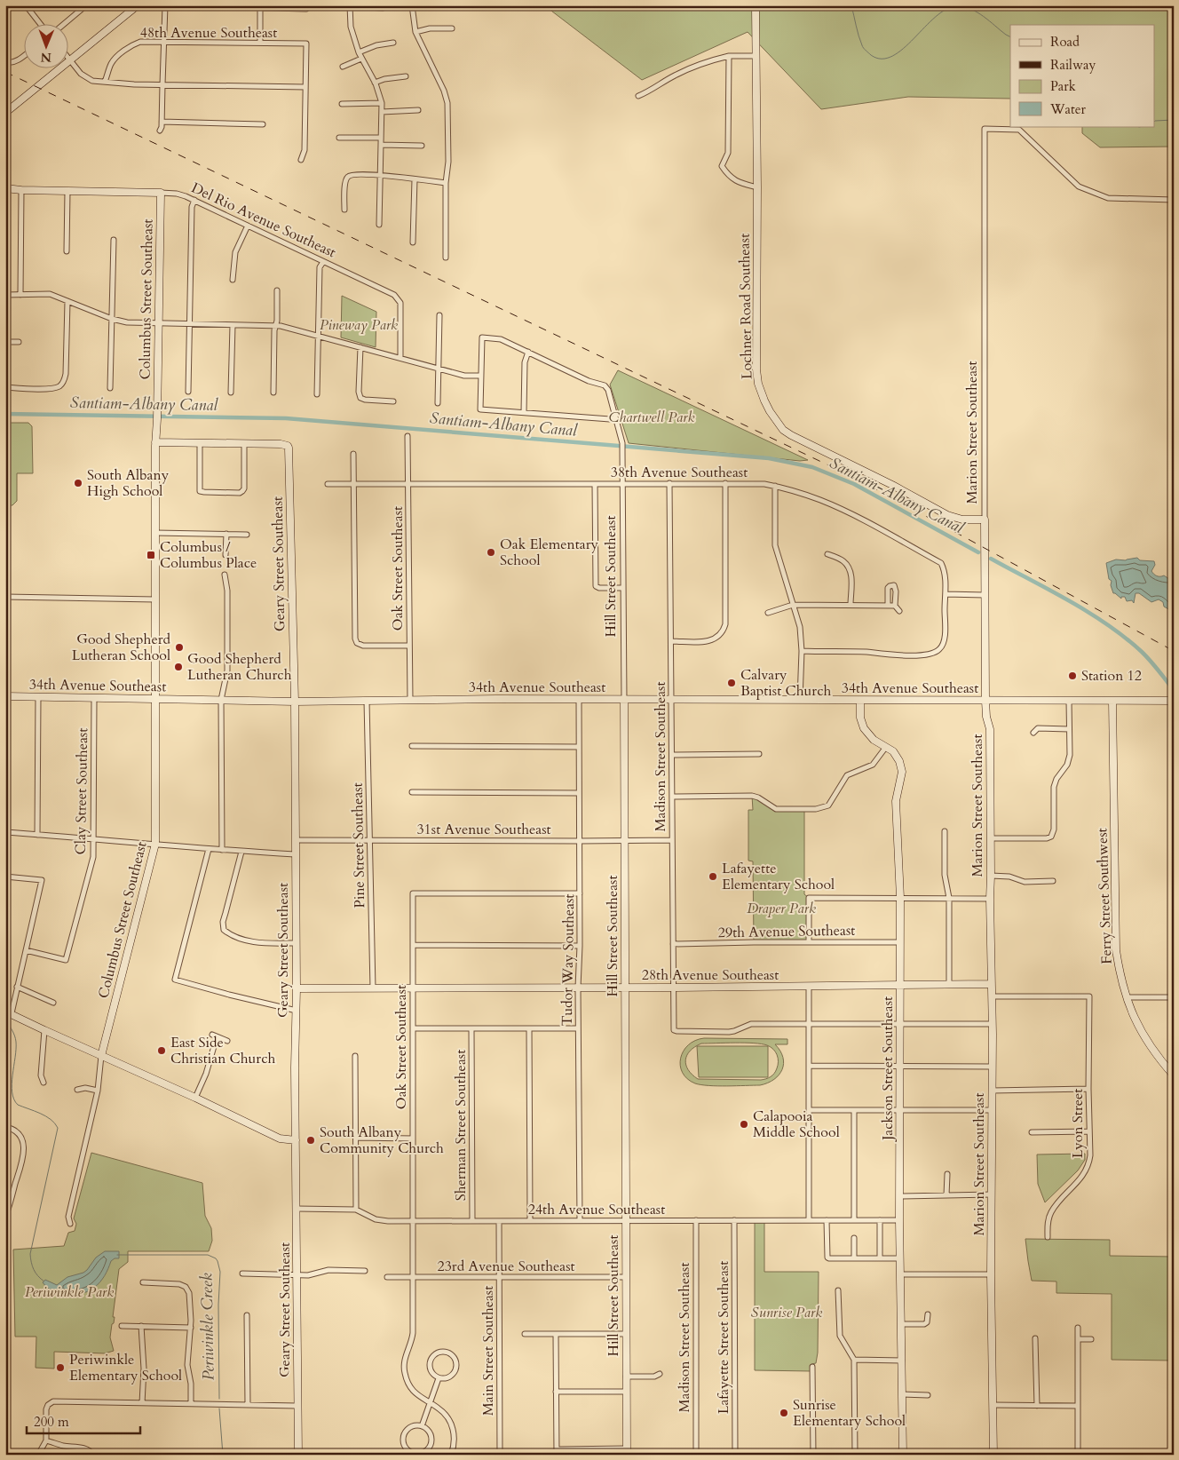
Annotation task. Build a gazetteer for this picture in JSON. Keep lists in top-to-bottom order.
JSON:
{
  "streets": {
    "street": [
      "48th Avenue Southeast",
      "Del Rio Avenue Southeast",
      "Columbus Street Southeast",
      "Lochner Road Southeast",
      "Marion Street Southeast",
      "38th Avenue Southeast",
      "Geary Street Southeast",
      "Oak Street Southeast",
      "Hill Street Southeast",
      "34th Avenue Southeast",
      "Madison Street Southeast",
      "Clay Street Southeast",
      "31st Avenue Southeast",
      "Pine Street Southeast",
      "Ferry Street Southwest",
      "29th Avenue Southeast",
      "Tudor Way Southeast",
      "28th Avenue Southeast",
      "Jackson Street Southeast",
      "Lyon Street",
      "Sherman Street Southeast",
      "24th Avenue Southeast",
      "23rd Avenue Southeast",
      "Lafayette Street Southeast",
      "Main Street Southeast"
    ]
  },
  "crossings": [
    ["Del Rio Avenue Southeast", "Columbus Street Southeast"],
    ["Columbus Street Southeast", "34th Avenue Southeast"],
    ["Lochner Road Southeast", "Marion Street Southeast"],
    ["Marion Street Southeast", "34th Avenue Southeast"],
    ["Marion Street Southeast", "28th Avenue Southeast"],
    ["Marion Street Southeast", "Lyon Street"],
    ["38th Avenue Southeast", "Oak Street Southeast"],
    ["38th Avenue Southeast", "Hill Street Southeast"],
    ["38th Avenue Southeast", "Madison Street Southeast"],
    ["Geary Street Southeast", "34th Avenue Southeast"],
    ["Geary Street Southeast", "31st Avenue Southeast"],
    ["Geary Street Southeast", "28th Avenue Southeast"],
    ["Geary Street Southeast", "24th Avenue Southeast"],
    ["Oak Street Southeast", "34th Avenue Southeast"],
    ["Oak Street Southeast", "Tudor Way Southeast"],
    ["Oak Street Southeast", "28th Avenue Southeast"],
    ["Oak Street Southeast", "24th Avenue Southeast"],
    ["Oak Street Southeast", "23rd Avenue Southeast"],
    ["Hill Street Southeast", "34th Avenue Southeast"],
    ["Hill Street Southeast", "31st Avenue Southeast"],
    ["Hill Street Southeast", "28th Avenue Southeast"],
    ["Hill Street Southeast", "24th Avenue Southeast"],
    ["Hill Street Southeast", "23rd Avenue Southeast"],
    ["34th Avenue Southeast", "Madison Street Southeast"],
    ["34th Avenue Southeast", "Clay Street Southeast"],
    ["34th Avenue Southeast", "Pine Street Southeast"],
    ["34th Avenue Southeast", "Ferry Street Southwest"],
    ["34th Avenue Southeast", "Tudor Way Southeast"],
    ["34th Avenue Southeast", "Jackson Street Southeast"],
    ["Madison Street Southeast", "31st Avenue Southeast"],
    ["Madison Street Southeast", "29th Avenue Southeast"],
    ["Madison Street Southeast", "28th Avenue Southeast"],
    ["Madison Street Southeast", "24th Avenue Southeast"],
    ["31st Avenue Southeast", "Pine Street Southeast"],
    ["31st Avenue Southeast", "Tudor Way Southeast"],
    ["Pine Street Southeast", "28th Avenue Southeast"],
    ["29th Avenue Southeast", "Jackson Street Southeast"],
    ["Tudor Way Southeast", "28th Avenue Southeast"],
    ["Tudor Way Southeast", "24th Avenue Southeast"],
    ["28th Avenue Southeast", "Jackson Street Southeast"],
    ["Jackson Street Southeast", "24th Avenue Southeast"],
    ["Sherman Street Southeast", "24th Avenue Southeast"],
    ["24th Avenue Southeast", "Lafayette Street Southeast"],
    ["24th Avenue Southeast", "Main Street Southeast"],
    ["23rd Avenue Southeast", "Main Street Southeast"]
  ],
  "water": ["Santiam-Albany Canal", "Periwinkle Creek"],
  "parks": [
    "Pineway Park",
    "Chartwell Park",
    "Draper Park",
    "Periwinkle Park",
    "Sunrise Park"
  ],
  "places": {
    "other": [
      "South Albany High School",
      "Oak Elementary School",
      "Good Shepherd Lutheran School",
      "Good Shepherd Lutheran Church",
      "Station 12",
      "Calvary Baptist Church",
      "Lafayette Elementary School",
      "East Side Christian Church",
      "Calapooia Middle School",
      "South Albany Community Church",
      "Periwinkle Elementary School",
      "Sunrise Elementary School"
    ],
    "transit": ["Columbus / Columbus Place"]
  },
  "legend": [
    "Road",
    "Railway",
    "Park",
    "Water"
  ],
  "scale_bar": "200 m",
  "north": "bottom"
}
